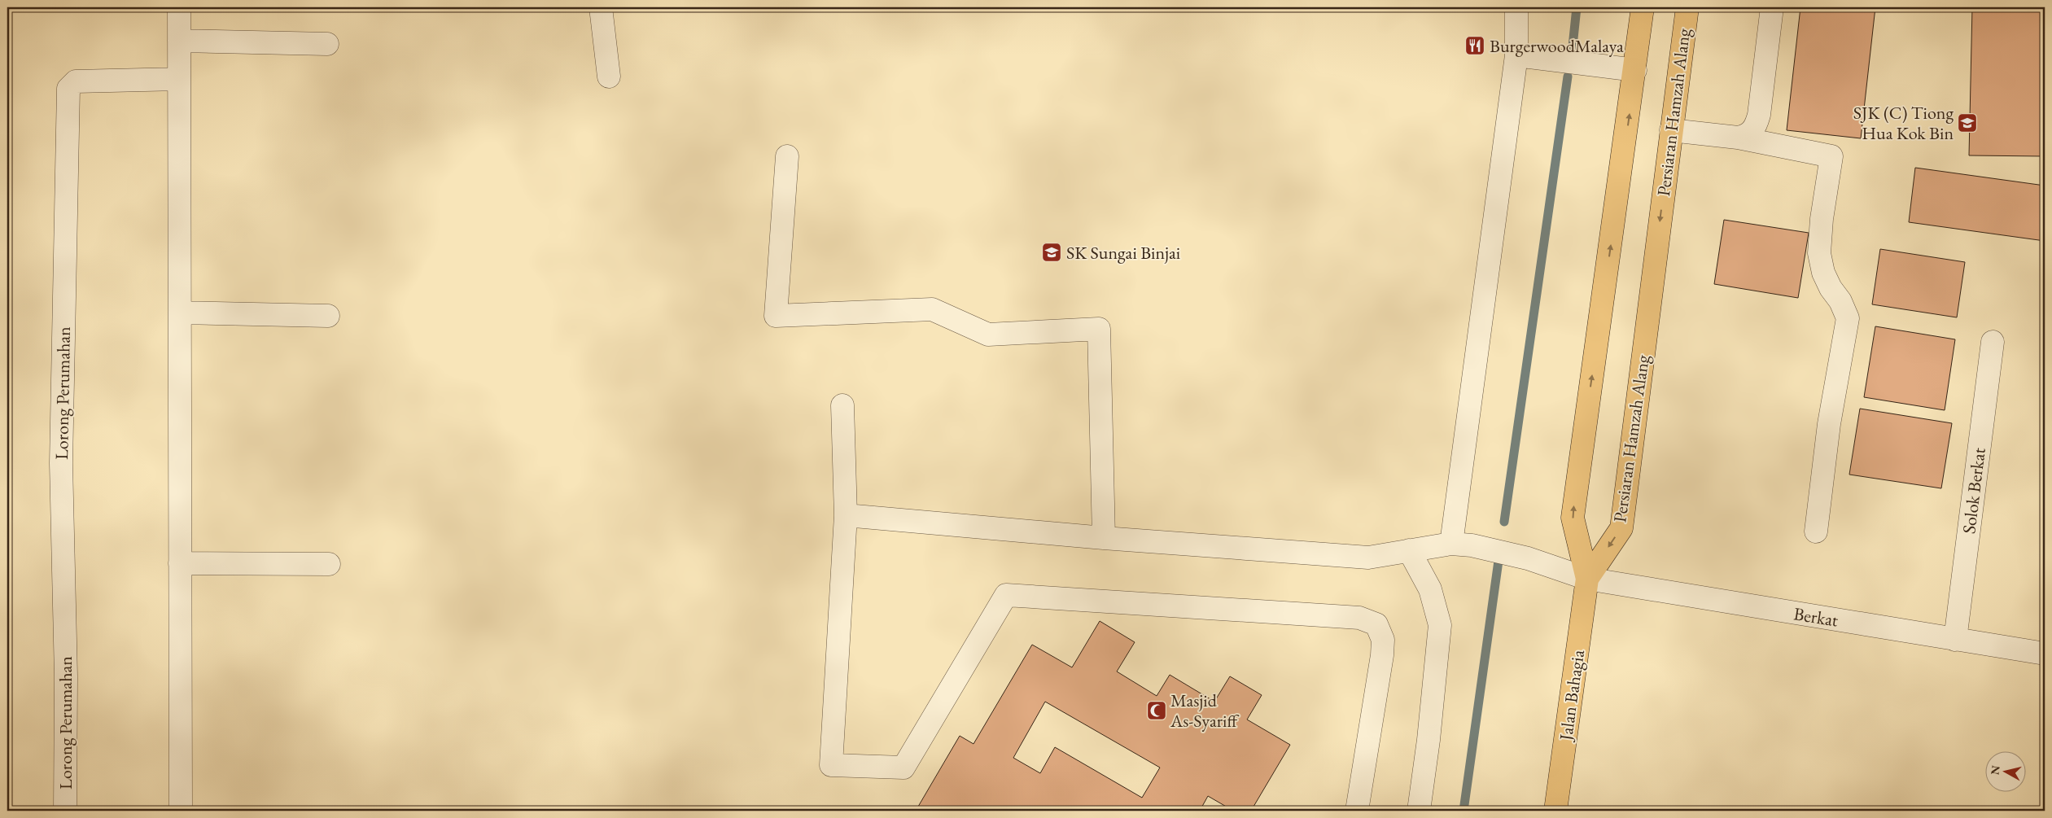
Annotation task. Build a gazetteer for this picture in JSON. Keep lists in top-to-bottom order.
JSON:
{
  "streets": {
    "main road": ["Persiaran Hamzah Alang", "Jalan Bahagia"],
    "street": ["Lorong Perumahan", "Solok Berkat", "Berkat"]
  },
  "crossings": [
    ["Persiaran Hamzah Alang", "Berkat"],
    ["Persiaran Hamzah Alang", "Jalan Bahagia"],
    ["Solok Berkat", "Berkat"],
    ["Berkat", "Jalan Bahagia"]
  ],
  "places": {
    "restaurant": ["BurgerwoodMalaya"],
    "school or university": ["SJK (C) Tiong Hua Kok Bin", "SK Sungai Binjai"],
    "mosque": ["Masjid As-Syariff"]
  },
  "north": "left"
}
